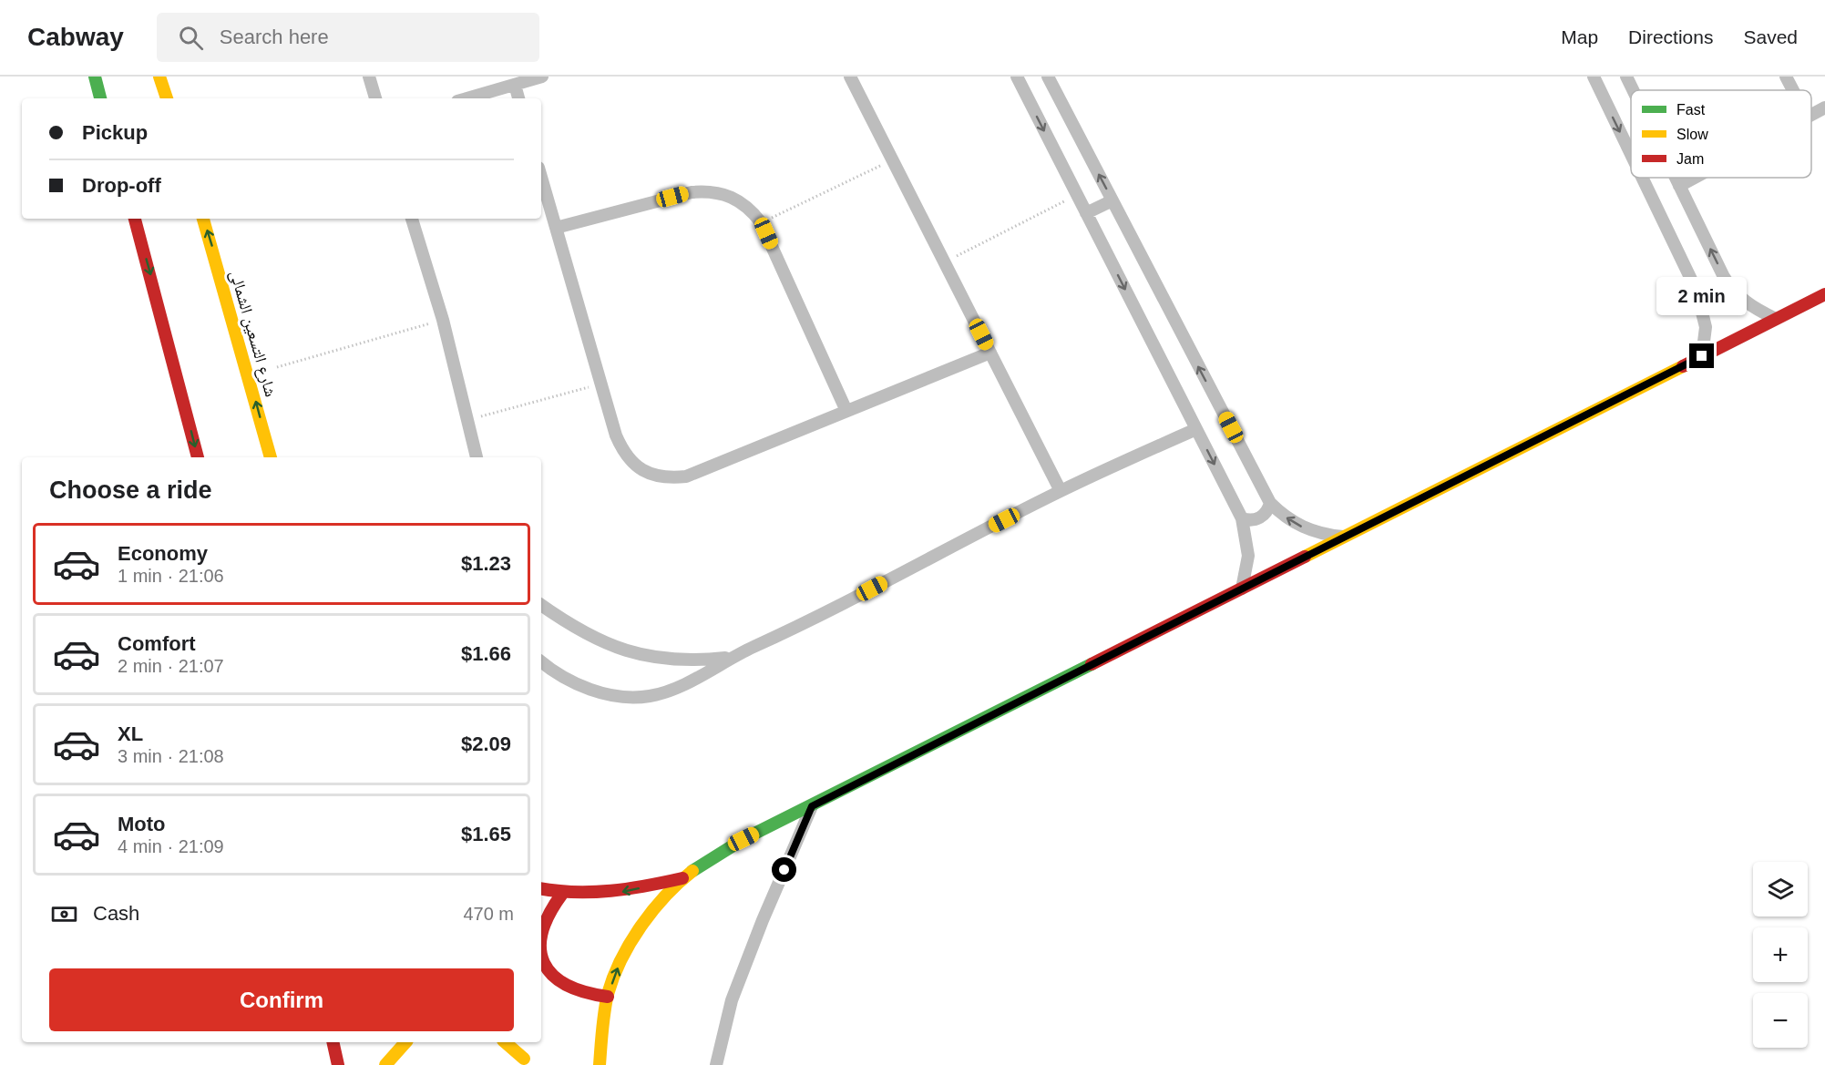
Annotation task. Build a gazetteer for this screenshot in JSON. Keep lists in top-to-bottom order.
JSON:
{
  "streets": {
    "street": ["شارع التسعين الشمالى"]
  },
  "legend": ["Fast", "Slow", "Jam"],
  "page": {
    "header": "Cabway",
    "search": "Search here",
    "nav": ["Map", "Directions", "Saved"],
    "banner": ["Pickup", "Drop-off"],
    "bubble": "2 min",
    "heading": "Choose a ride",
    "list": [
      {
        "name": "Economy",
        "note": "1 min · 21:06",
        "value": "$1.23"
      },
      {
        "name": "Comfort",
        "note": "2 min · 21:07",
        "value": "$1.66"
      },
      {
        "name": "XL",
        "note": "3 min · 21:08",
        "value": "$2.09"
      },
      {
        "name": "Moto",
        "note": "4 min · 21:09",
        "value": "$1.65"
      }
    ],
    "map_buttons": ["+", "−"],
    "pay": ["Cash", "470 m"],
    "buttons": "Confirm"
  }
}
